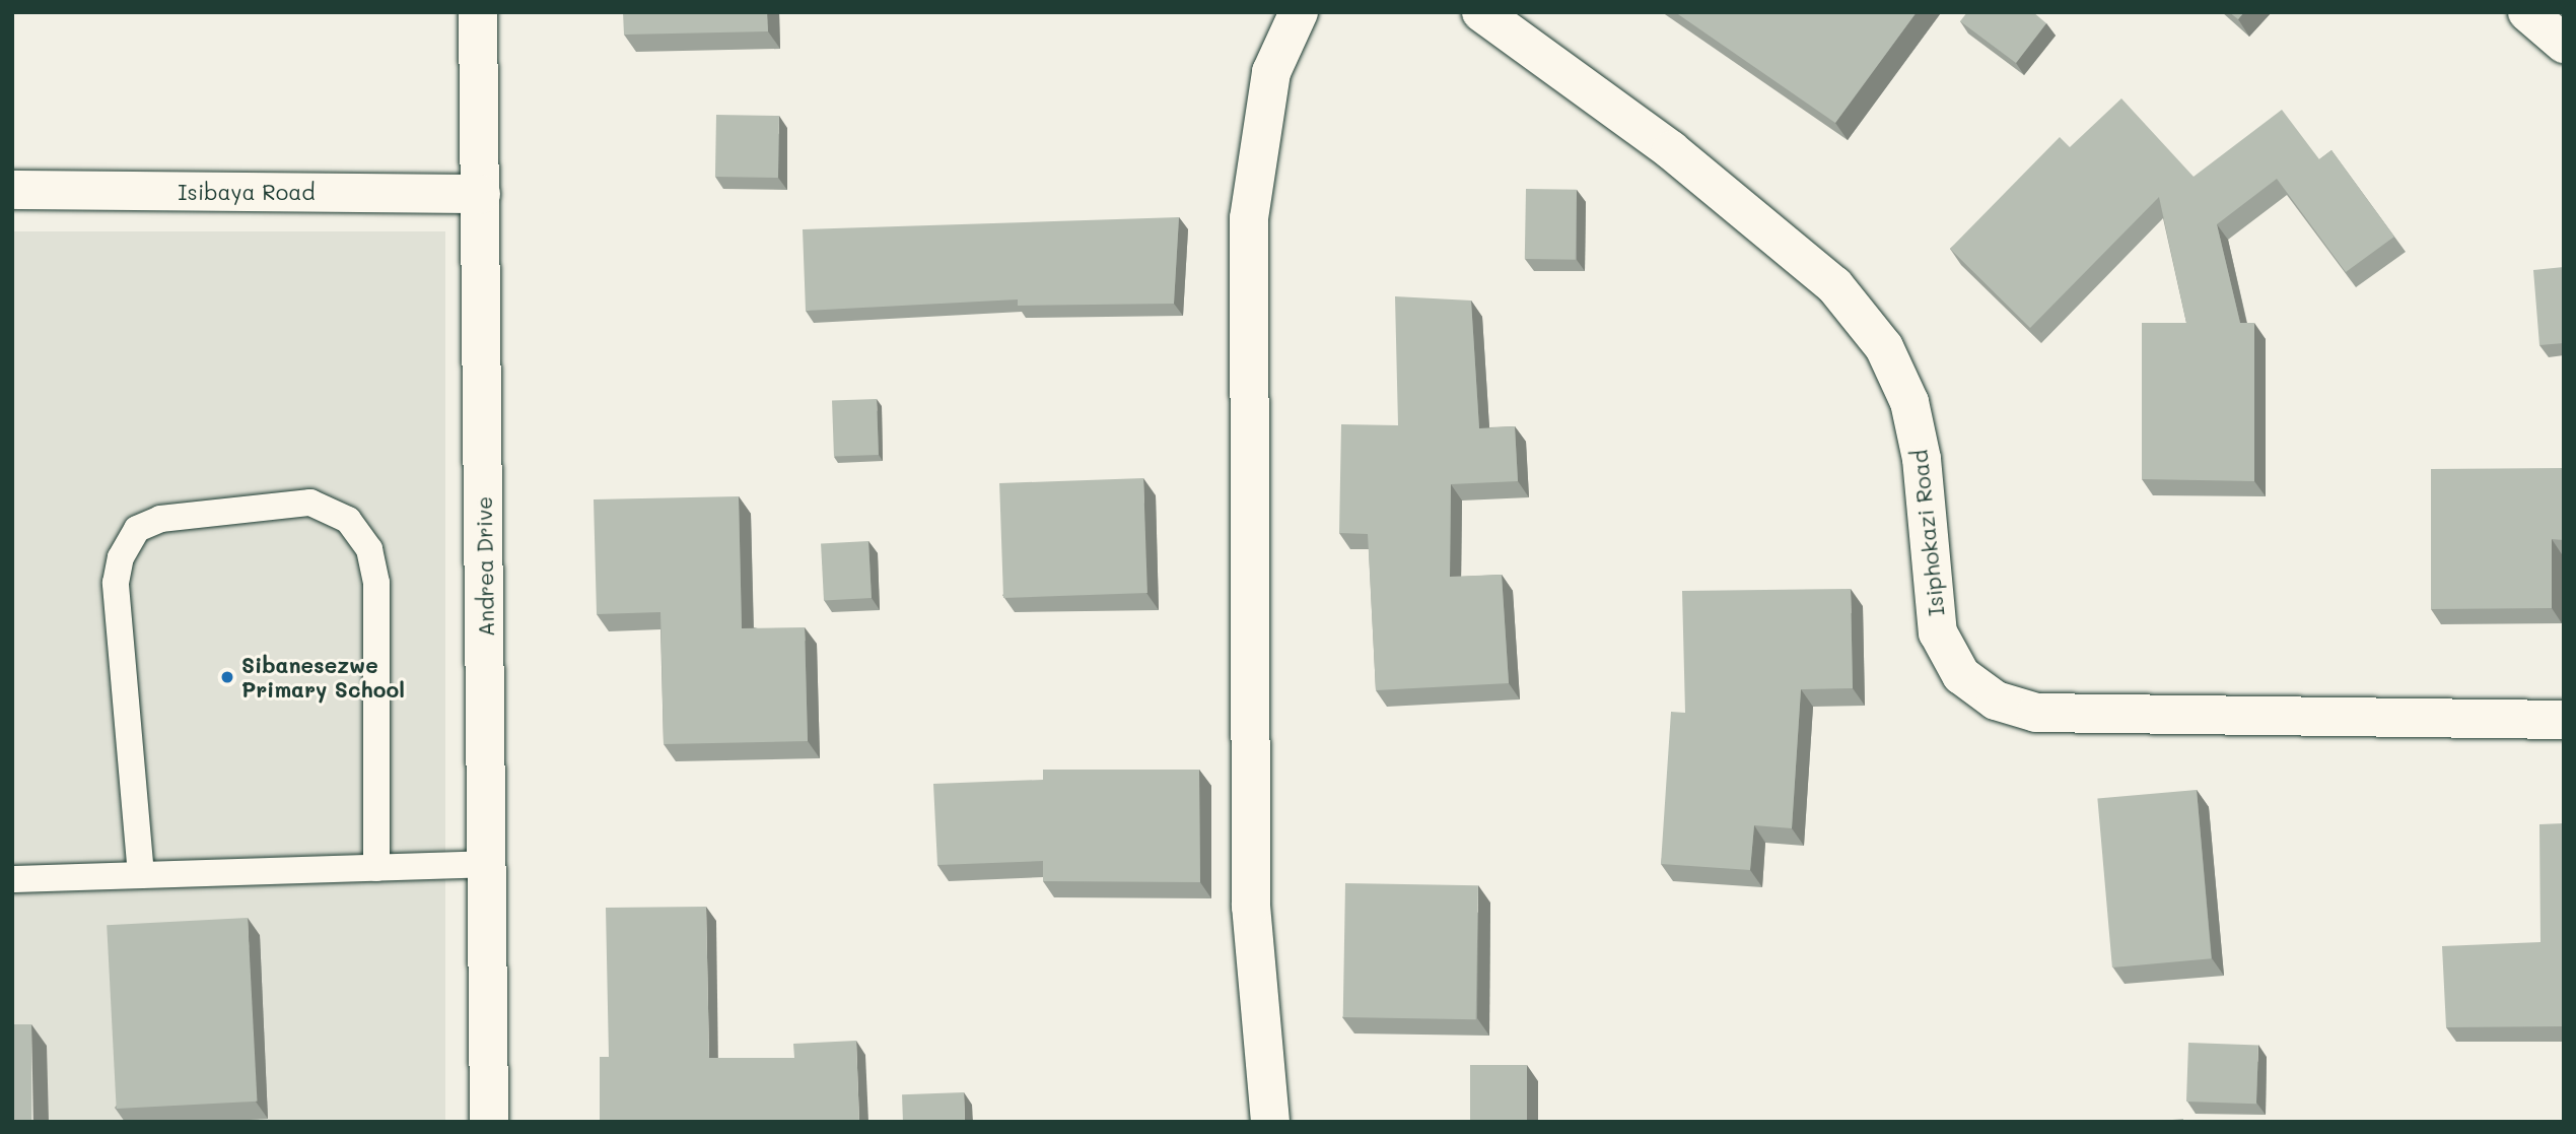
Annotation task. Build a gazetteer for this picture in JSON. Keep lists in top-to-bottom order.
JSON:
{
  "streets": {
    "street": ["Isibaya Road", "Isiphokazi Road", "Andrea Drive"]
  },
  "crossings": [
    ["Isibaya Road", "Andrea Drive"]
  ],
  "places": ["Sibanesezwe Primary School"]
}
